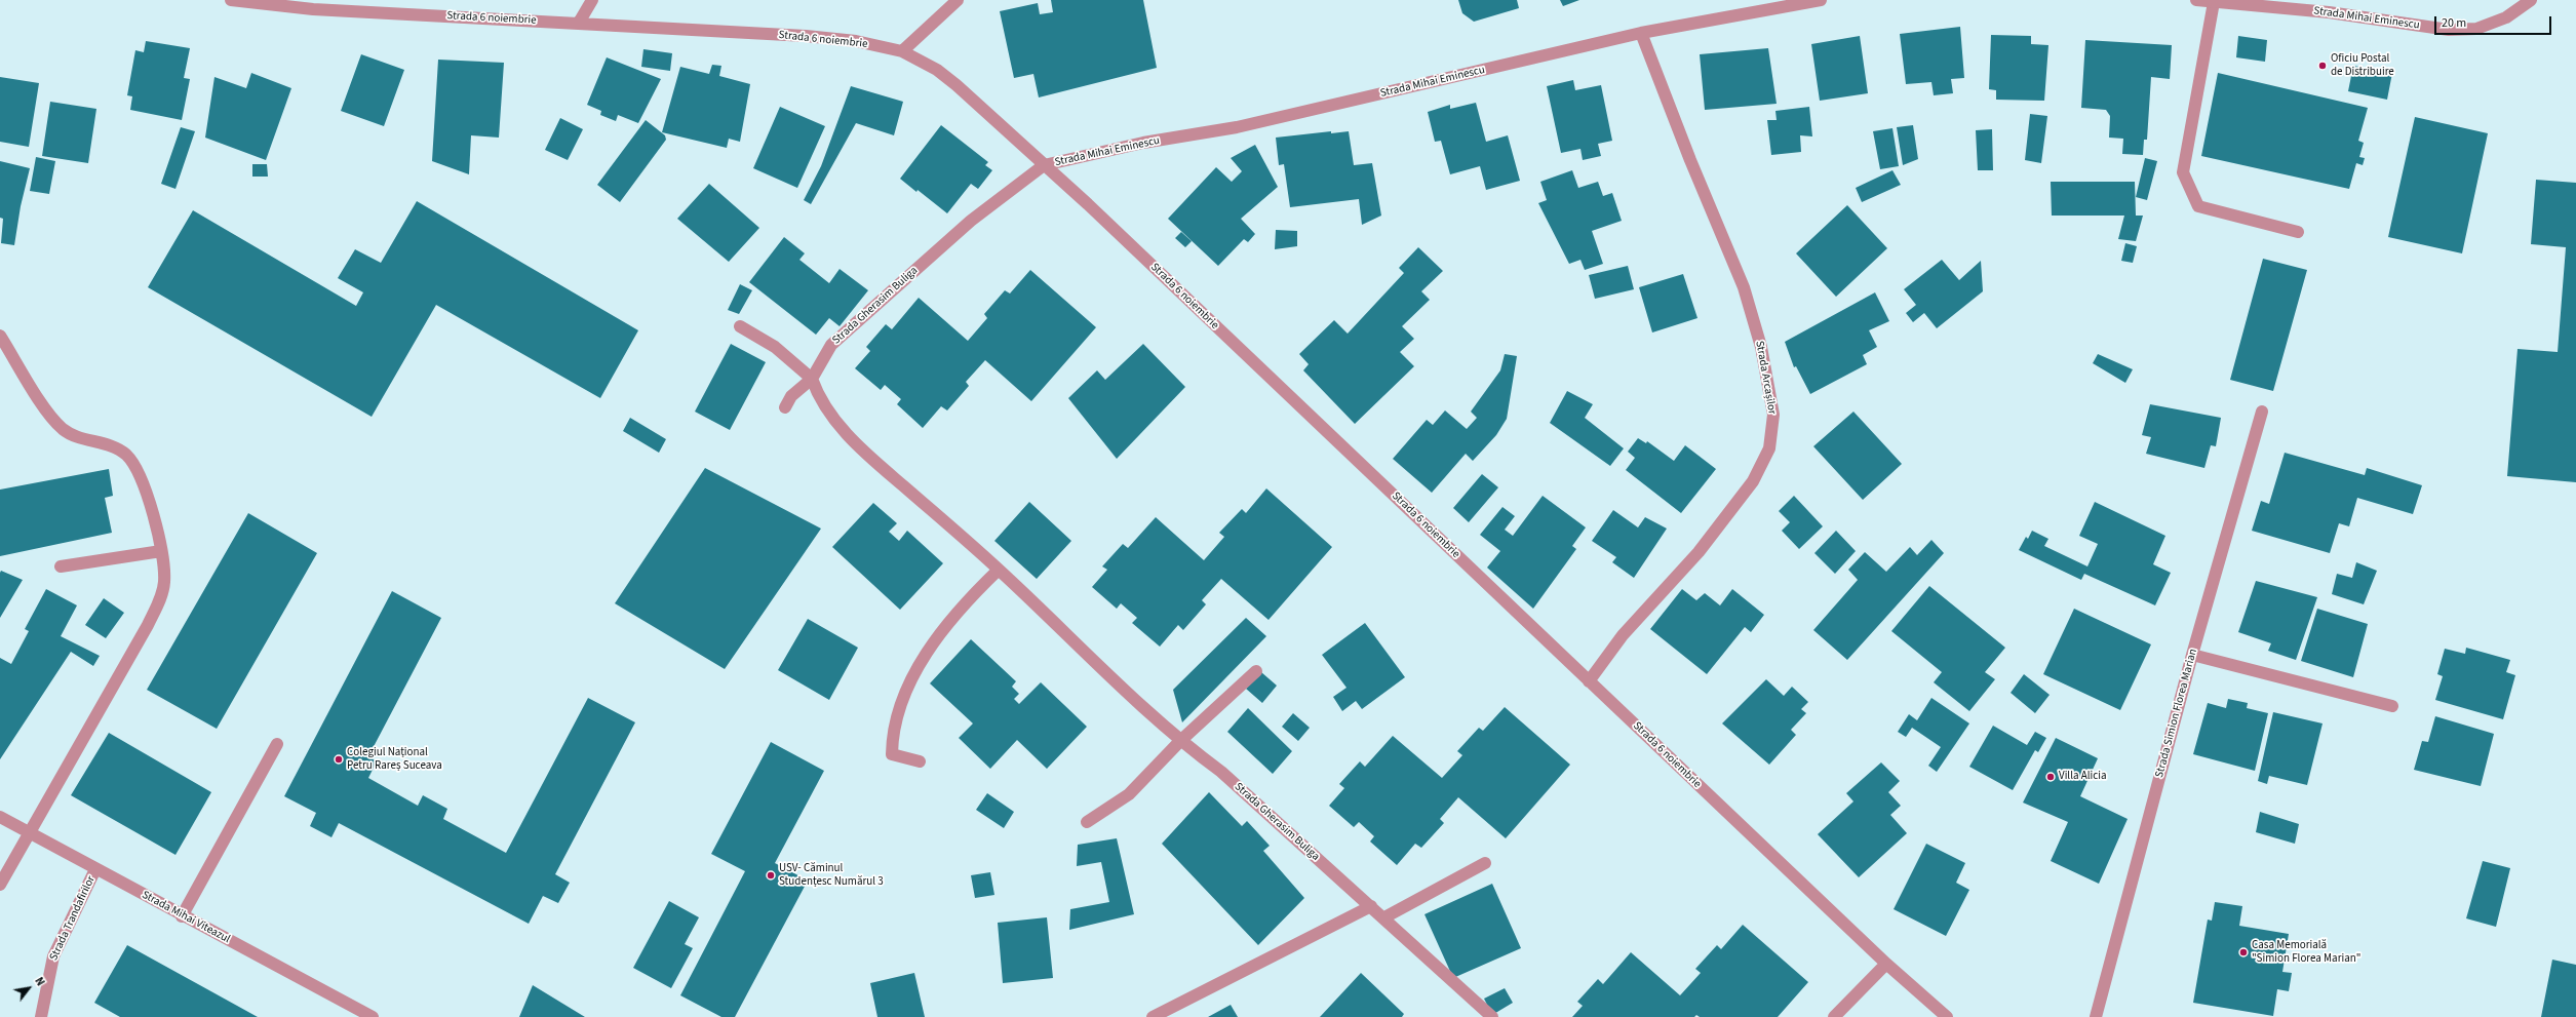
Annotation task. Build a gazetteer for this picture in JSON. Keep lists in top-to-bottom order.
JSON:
{
  "streets": {
    "street": [
      "Strada 6 noiembrie",
      "Strada Mihai Eminescu",
      "Strada Gherasim Buliga",
      "Strada Arcașilor",
      "Strada Simion Florea Marian",
      "Strada Mihai Viteazul",
      "Strada Trandafirilor"
    ]
  },
  "crossings": [
    ["Strada 6 noiembrie", "Strada Mihai Eminescu"],
    ["Strada 6 noiembrie", "Strada Gherasim Buliga"],
    ["Strada 6 noiembrie", "Strada Arcașilor"],
    ["Strada Mihai Eminescu", "Strada Gherasim Buliga"],
    ["Strada Mihai Eminescu", "Strada Arcașilor"],
    ["Strada Mihai Viteazul", "Strada Trandafirilor"]
  ],
  "places": [
    "Oficiu Postal de Distribuire",
    "Colegiul Național Petru Rareș Suceava",
    "Villa Alicia",
    "USV- Căminul Studențesc Numărul 3",
    "Casa Memorială \"Simion Florea Marian\""
  ],
  "scale_bar": "20 m",
  "north": "top right"
}
